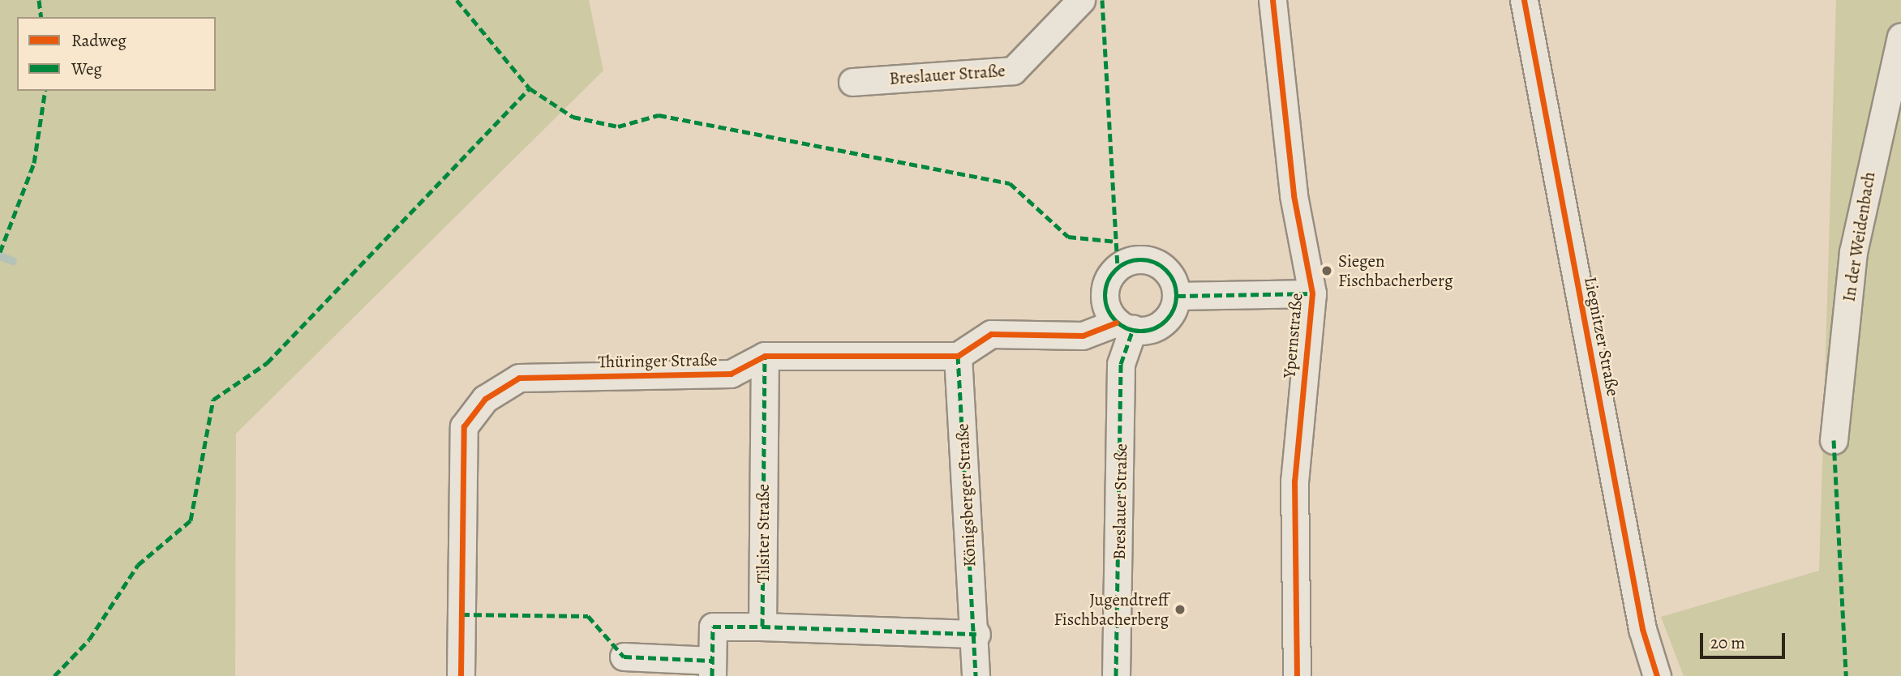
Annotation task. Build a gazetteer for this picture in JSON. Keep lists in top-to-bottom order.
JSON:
{
  "streets": {
    "street": [
      "Breslauer Straße",
      "In der Weidenbach",
      "Ypernstraße",
      "Liegnitzer Straße",
      "Thüringer Straße",
      "Königsberger Straße",
      "Tilsiter Straße"
    ]
  },
  "crossings": [
    ["Thüringer Straße", "Königsberger Straße"],
    ["Thüringer Straße", "Tilsiter Straße"]
  ],
  "places": ["Siegen Fischbacherberg", "Jugendtreff Fischbacherberg"],
  "legend": ["Radweg", "Weg"],
  "scale_bar": "20 m"
}
